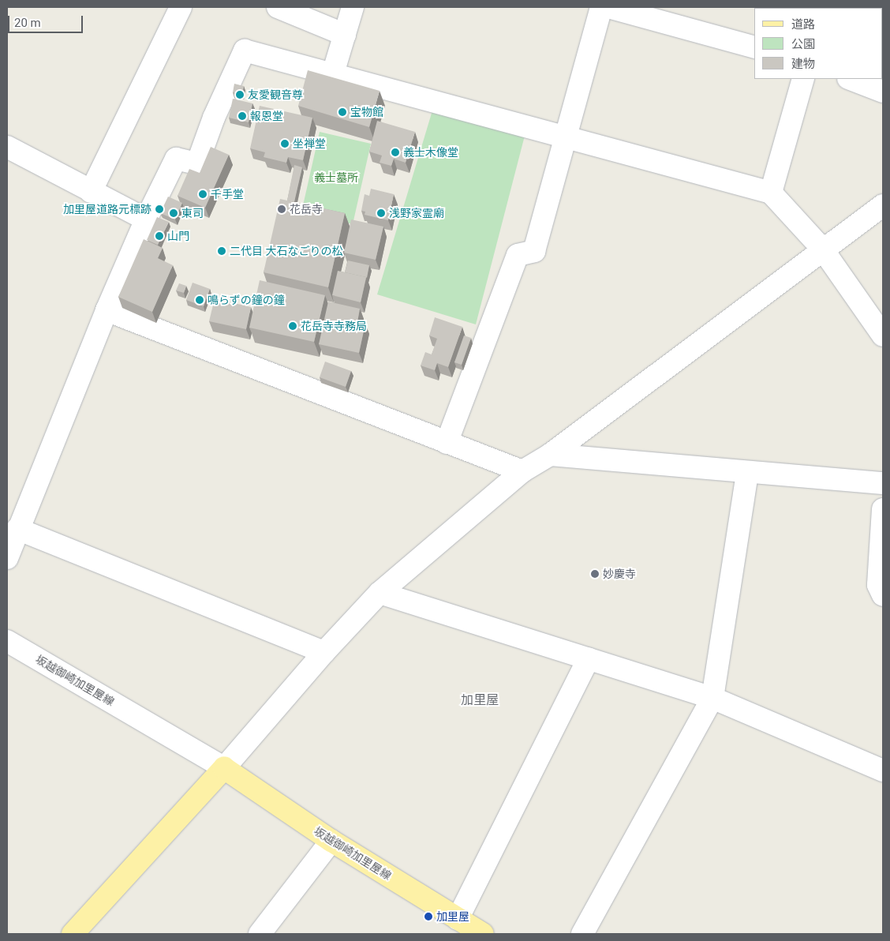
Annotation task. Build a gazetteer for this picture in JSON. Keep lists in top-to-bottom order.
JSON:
{
  "streets": {
    "main road": ["坂越御崎加里屋線"]
  },
  "districts": ["加里屋"],
  "parks": ["義士墓所"],
  "places": [
    "友愛観音尊",
    "宝物館",
    "報恩堂",
    "坐禅堂",
    "義士木像堂",
    "千手堂",
    "加里屋道路元標跡",
    "花岳寺",
    "東司",
    "浅野家霊廟",
    "山門",
    "二代目 大石なごりの松",
    "鳴らずの鐘の鐘",
    "花岳寺寺務局",
    "妙慶寺",
    "加里屋"
  ],
  "legend": ["道路", "公園", "建物"],
  "scale_bar": "20 m"
}
